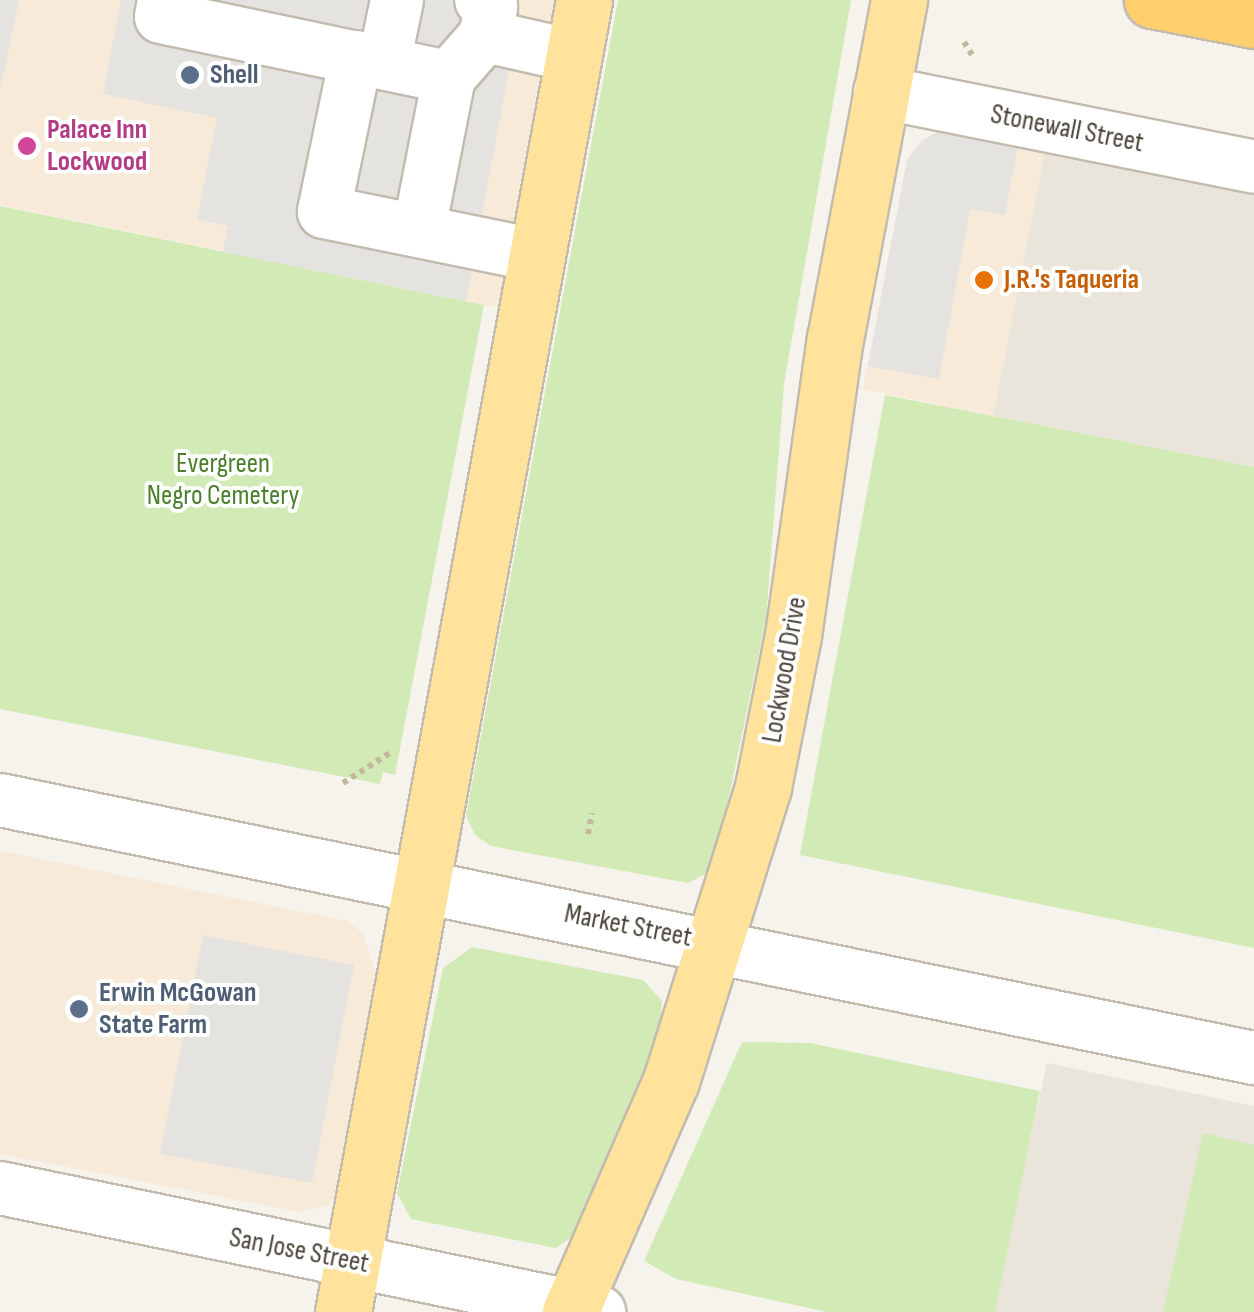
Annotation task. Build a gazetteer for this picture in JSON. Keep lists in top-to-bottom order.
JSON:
{
  "streets": {
    "main road": ["Lockwood Drive"],
    "street": ["Stonewall Street", "Market Street", "San Jose Street"]
  },
  "crossings": [
    ["Stonewall Street", "Lockwood Drive"],
    ["Lockwood Drive", "Market Street"],
    ["Lockwood Drive", "San Jose Street"]
  ],
  "parks": ["Evergreen Negro Cemetery"],
  "places": [
    "Shell",
    "Palace Inn Lockwood",
    "J.R.'s Taqueria",
    "Erwin McGowan State Farm"
  ]
}
